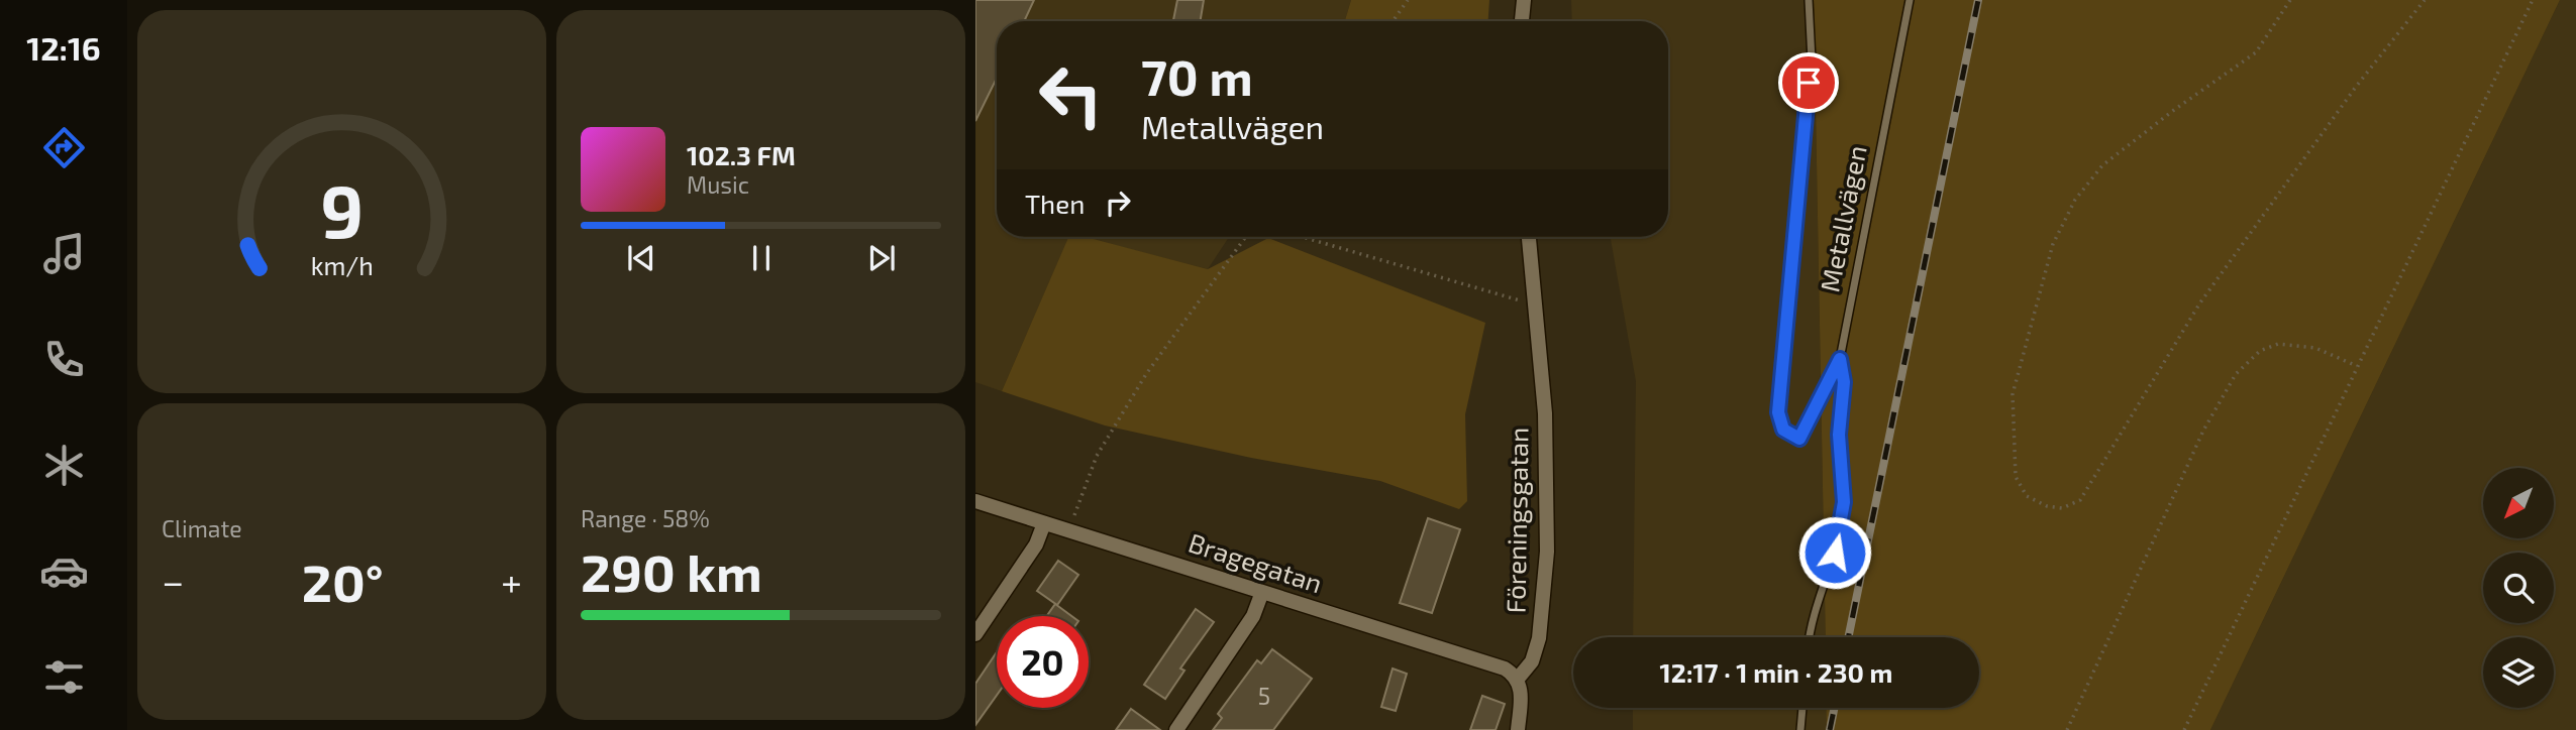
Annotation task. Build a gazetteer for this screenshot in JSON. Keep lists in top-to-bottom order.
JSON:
{
  "streets": {
    "street": ["Föreningsgatan", "Bragegatan"],
    "lane": ["Metallvägen"]
  },
  "crossings": [
    ["Föreningsgatan", "Bragegatan"]
  ],
  "house_numbers": ["5"],
  "north": "bottom left",
  "page": {
    "tabs": "12:16",
    "turn": ["70 m", "Metallvägen"],
    "song": ["102.3 FM", "Music"],
    "then": "Then",
    "tile": [
      "Climate",
      ["Range · 58%", "290 km"]
    ],
    "heat": ["−", "20°", "+"],
    "limit": "20",
    "trip": "12:17 · 1 min · 230 m",
    "gauge": ["9", "km/h"]
  }
}
